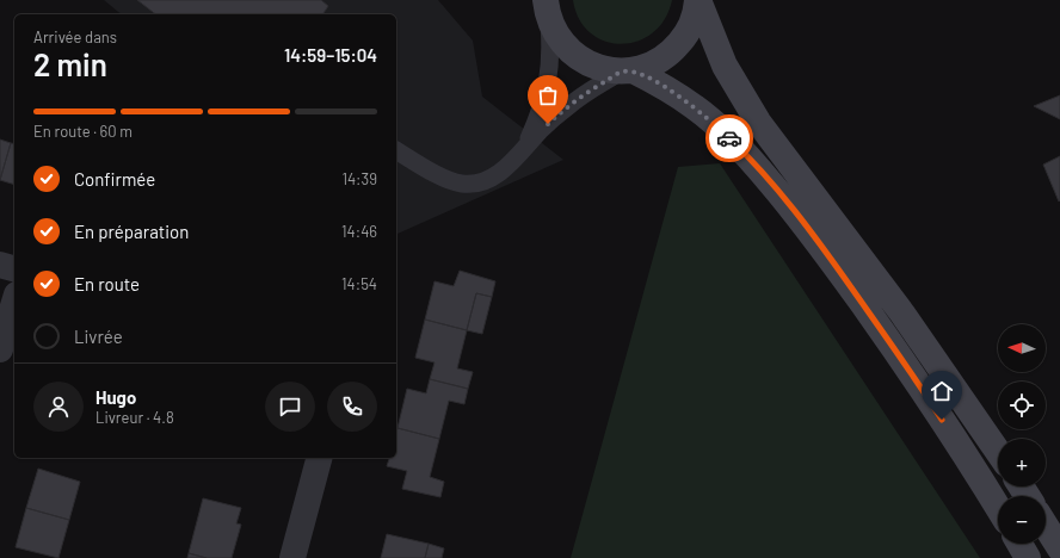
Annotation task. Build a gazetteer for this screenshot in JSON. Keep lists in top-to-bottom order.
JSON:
{
  "north": "left",
  "page": {
    "heading": ["2 min", "Arrivée dans", "14:59–15:04"],
    "panel": ["Hugo", "Livreur · 4.8"],
    "bar": "En route · 60 m",
    "list": [
      ["Confirmée", "14:39"],
      ["En préparation", "14:46"],
      ["En route", "14:54"],
      "Livrée"
    ],
    "map_buttons": ["+", "−"]
  }
}
